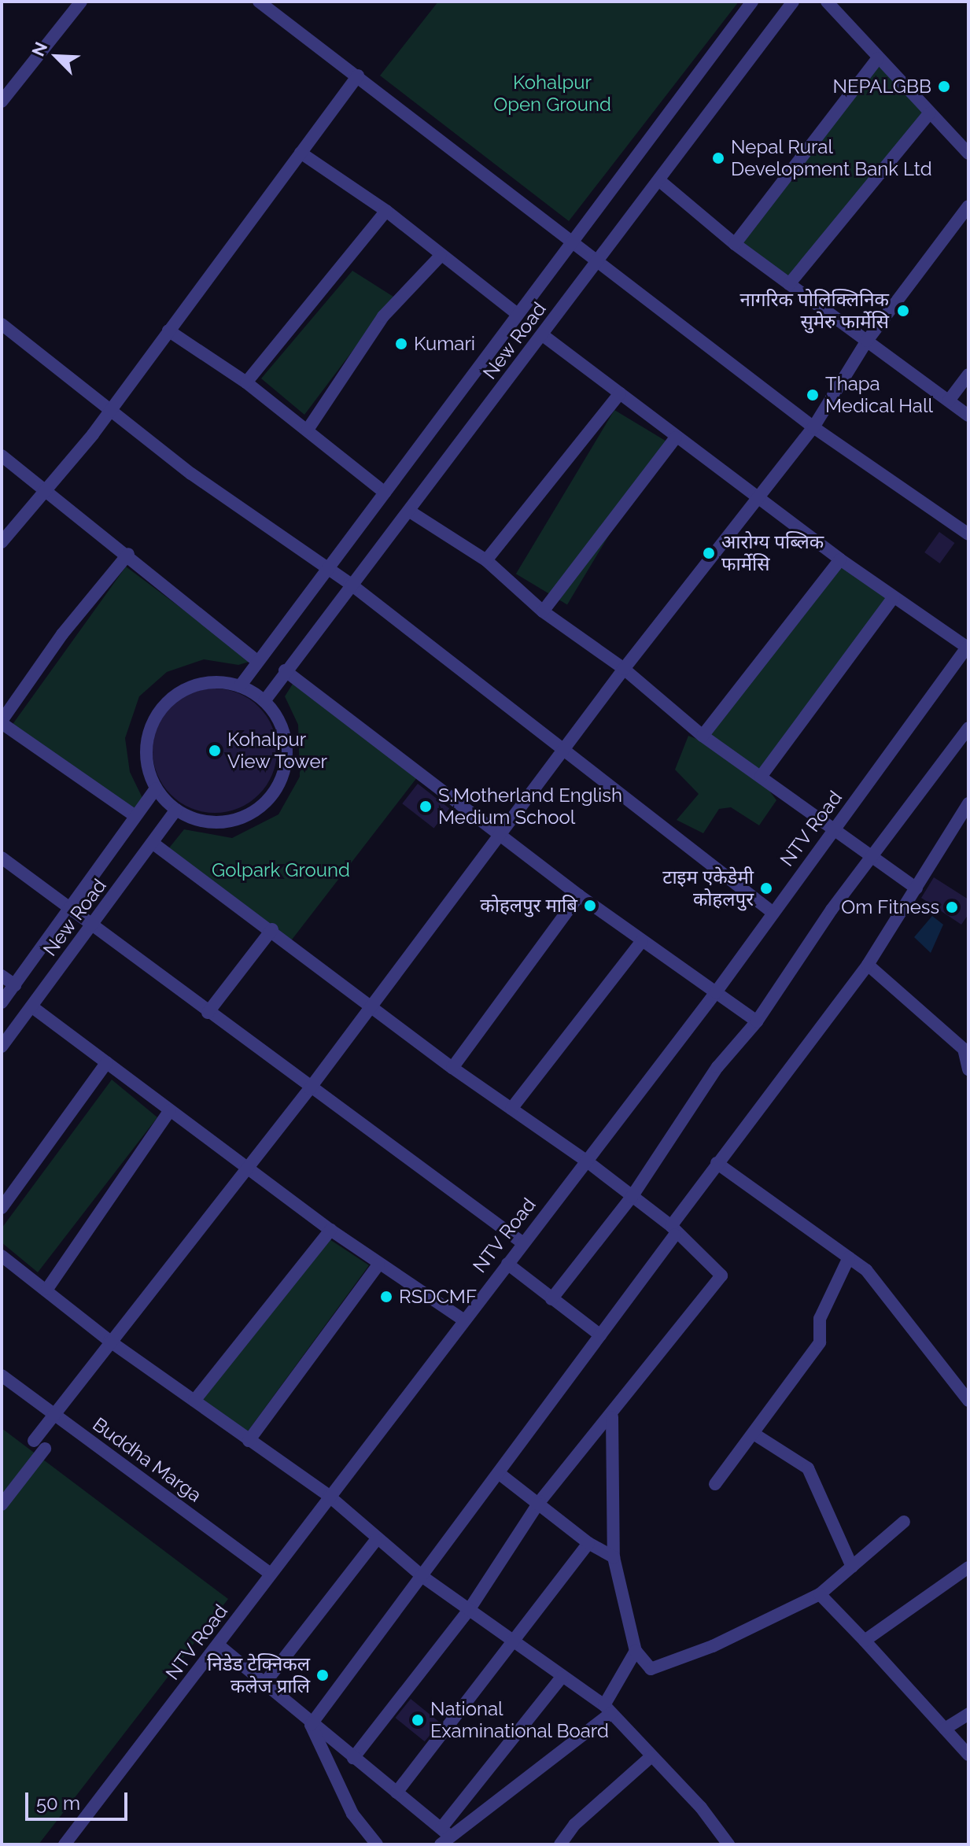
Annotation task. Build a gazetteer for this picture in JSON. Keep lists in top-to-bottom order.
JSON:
{
  "streets": {
    "street": ["New Road", "NTV Road", "Buddha Marga"]
  },
  "crossings": [
    ["NTV Road", "Buddha Marga"]
  ],
  "parks": ["Kohalpur Open Ground", "Golpark Ground"],
  "places": [
    "NEPALGBB",
    "Nepal Rural Development Bank Ltd",
    "नागरिक पोलिक्लिनिक सुमेरु फार्मेसि",
    "Kumari",
    "Thapa Medical Hall",
    "आरोग्य पब्लिक फार्मेसि",
    "Kohalpur View Tower",
    "S.Motherland English Medium School",
    "टाइम एकेडेमी कोहलपुर",
    "कोहलपुर माबि",
    "Om Fitness",
    "RSDCMF",
    "निडेड टेक्निकल कलेज प्रालि",
    "National Examinational Board"
  ],
  "scale_bar": "50 m",
  "north": "top left"
}
